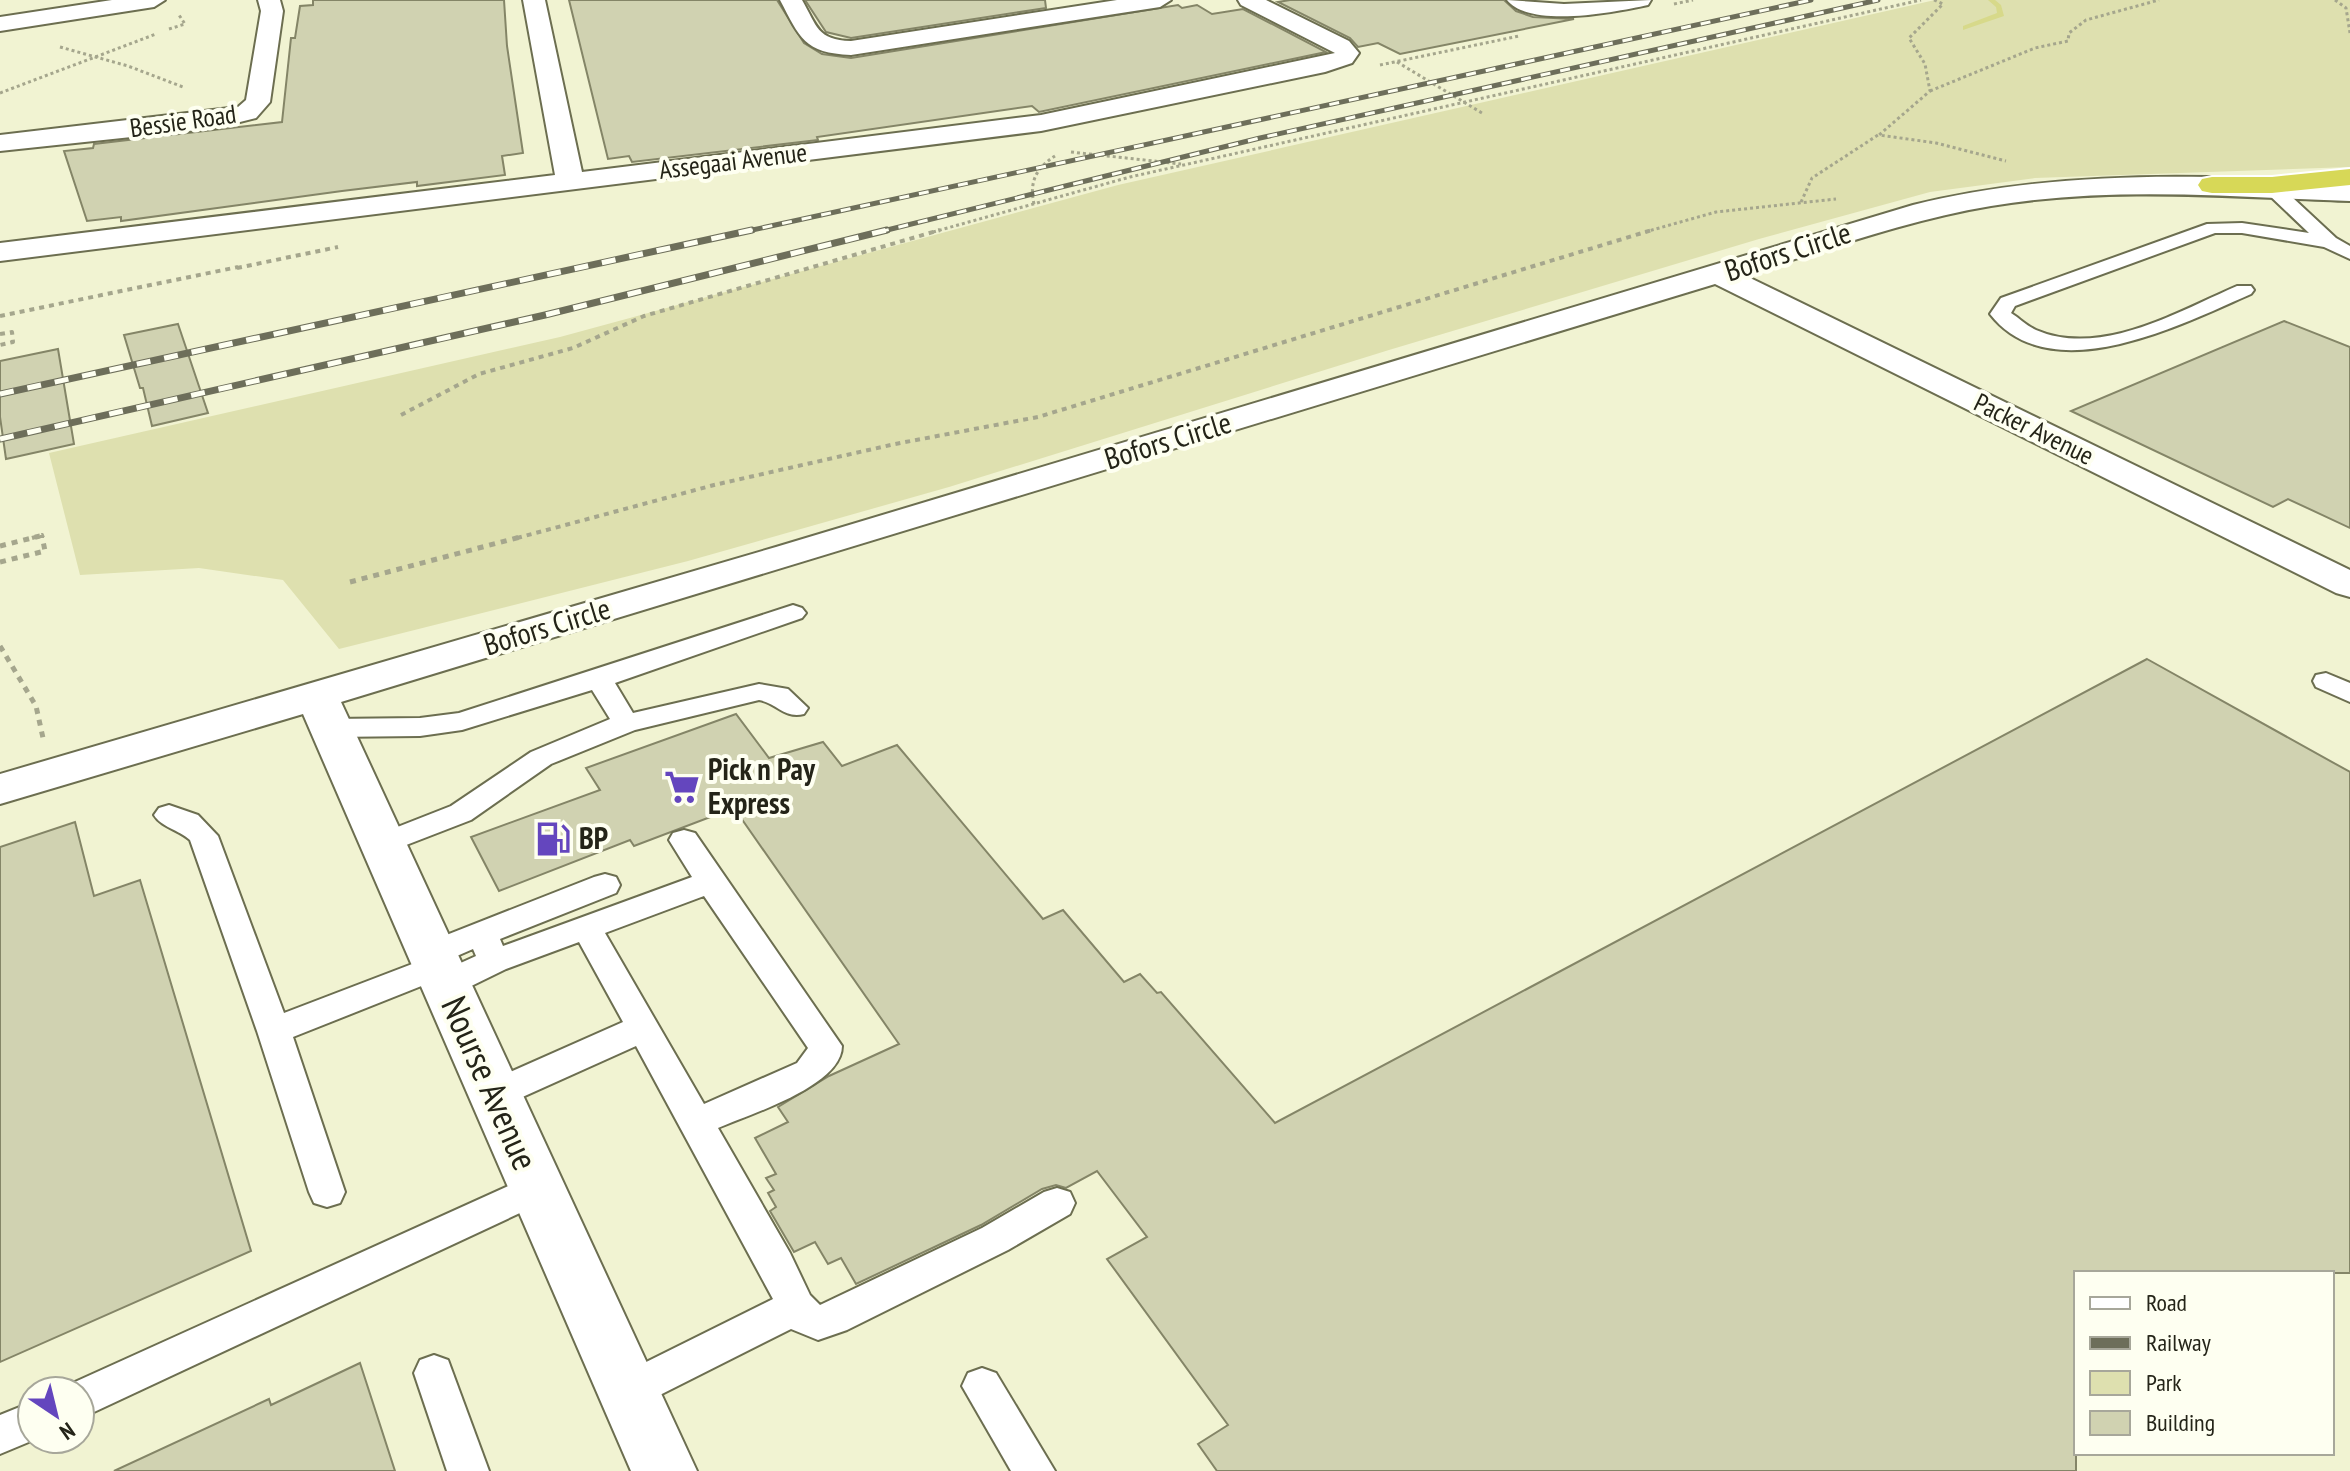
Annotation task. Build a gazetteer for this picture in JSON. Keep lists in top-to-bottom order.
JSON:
{
  "streets": {
    "street": [
      "Bessie Road",
      "Assegaai Avenue",
      "Bofors Circle",
      "Packer Avenue",
      "Nourse Avenue"
    ]
  },
  "crossings": [
    ["Bofors Circle", "Packer Avenue"],
    ["Bofors Circle", "Nourse Avenue"]
  ],
  "places": {
    "supermarket": ["Pick n Pay Express"],
    "fuel station": ["BP"]
  },
  "legend": [
    "Road",
    "Railway",
    "Park",
    "Building"
  ],
  "north": "bottom right"
}
